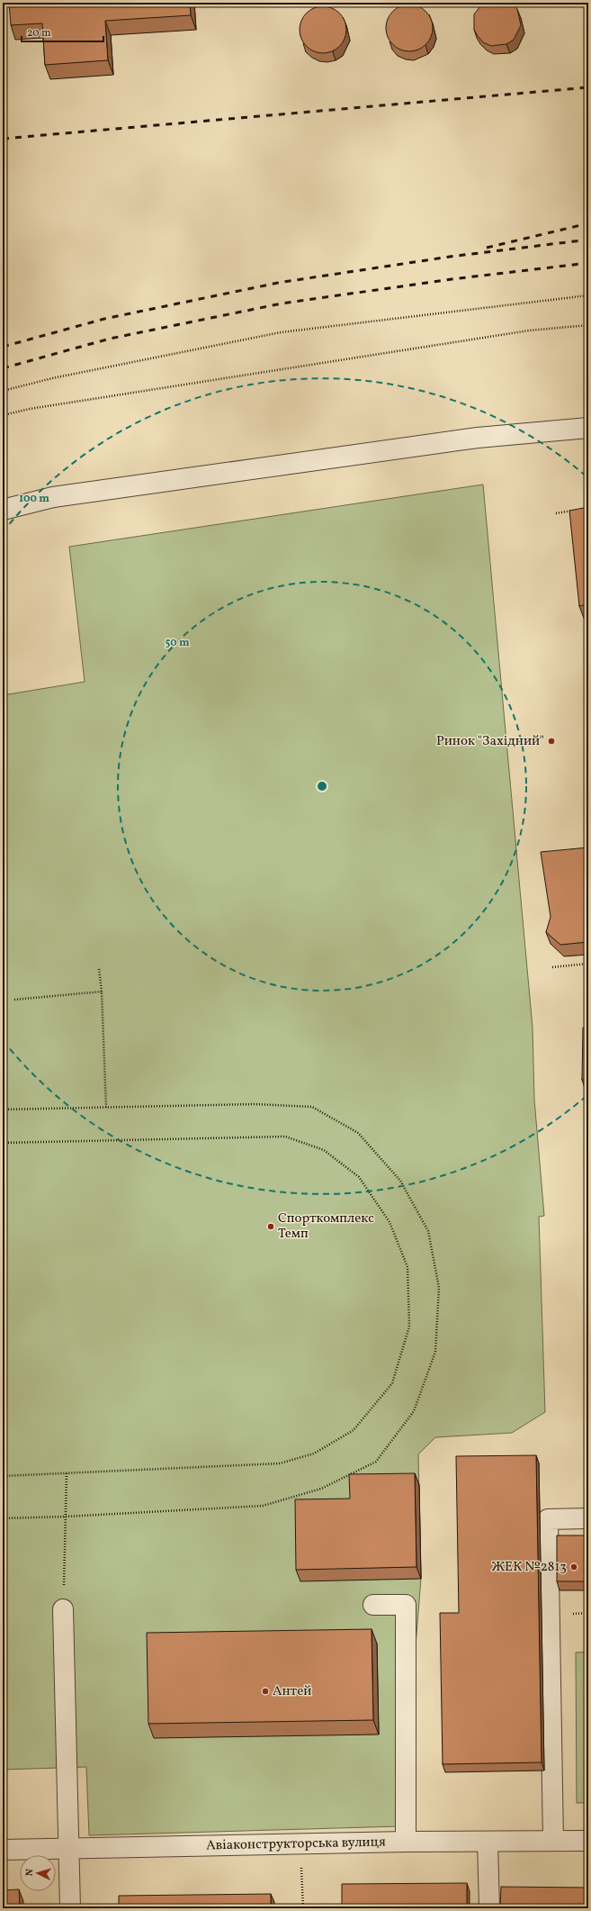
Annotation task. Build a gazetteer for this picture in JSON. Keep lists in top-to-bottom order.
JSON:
{
  "streets": {
    "street": ["Авіаконструкторська вулиця"]
  },
  "places": [
    "Ринок \"Західний\"",
    "Спорткомплекс Темп",
    "ЖЕК №2813",
    "Антей"
  ],
  "scale_bar": "20 m",
  "north": "left",
  "rings": ["100 m", "50 m"]
}
